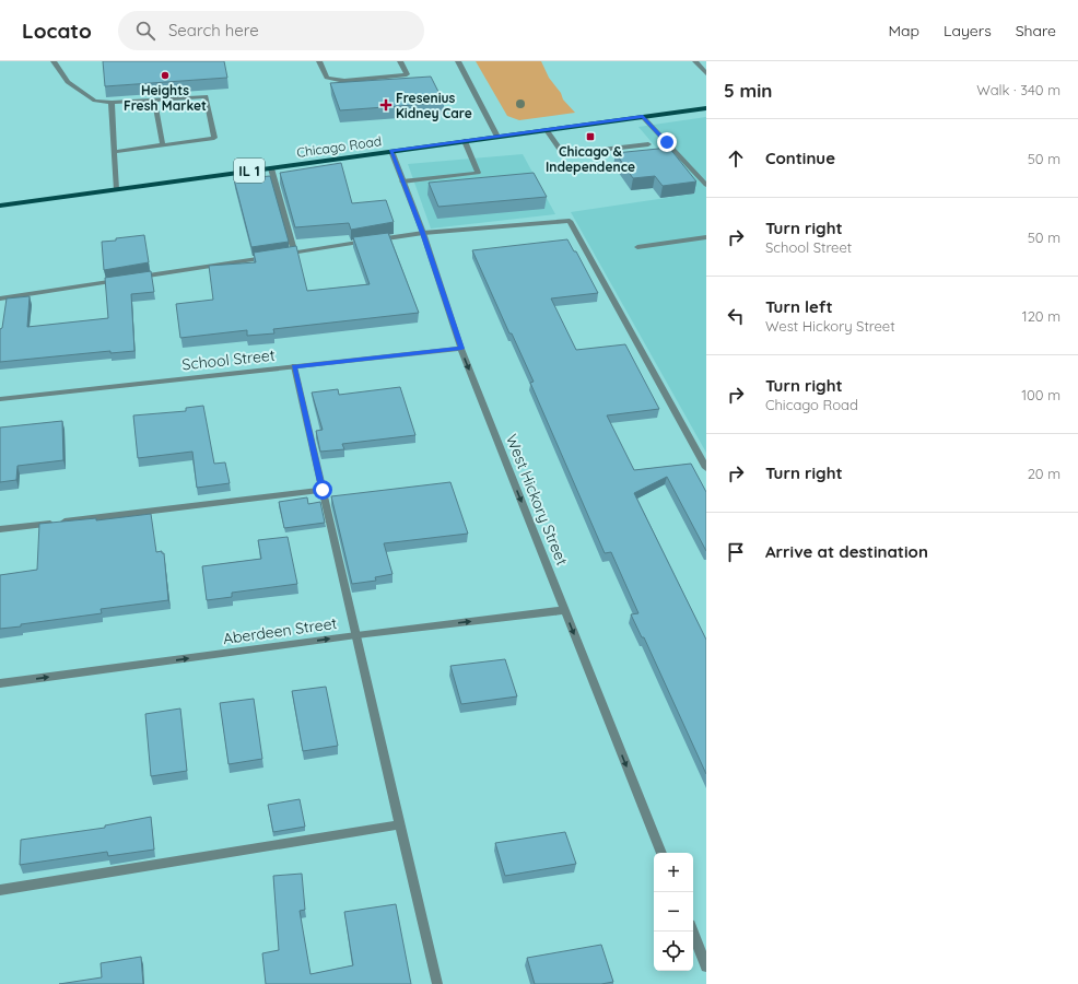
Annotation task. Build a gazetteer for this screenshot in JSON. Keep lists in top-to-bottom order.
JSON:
{
  "streets": {
    "main road": ["Chicago Road", "IL 1"],
    "street": ["School Street", "West Hickory Street", "Aberdeen Street"]
  },
  "crossings": [
    ["Chicago Road", "West Hickory Street"],
    ["School Street", "West Hickory Street"],
    ["West Hickory Street", "Aberdeen Street"]
  ],
  "one_way": ["West Hickory Street", "Aberdeen Street"],
  "places": {
    "other": ["Heights Fresh Market"],
    "health": ["Fresenius Kidney Care"],
    "transit": ["Chicago & Independence"]
  },
  "page": {
    "header": "Locato",
    "search": "Search here",
    "nav": ["Map", "Layers", "Share"],
    "heading": ["5 min", "Walk · 340 m"],
    "list": [
      ["Continue", "50 m"],
      ["Turn right", "School Street", "50 m"],
      ["Turn left", "West Hickory Street", "120 m"],
      ["Turn right", "Chicago Road", "100 m"],
      ["Turn right", "20 m"],
      "Arrive at destination"
    ],
    "map_buttons": ["+", "−"]
  }
}
